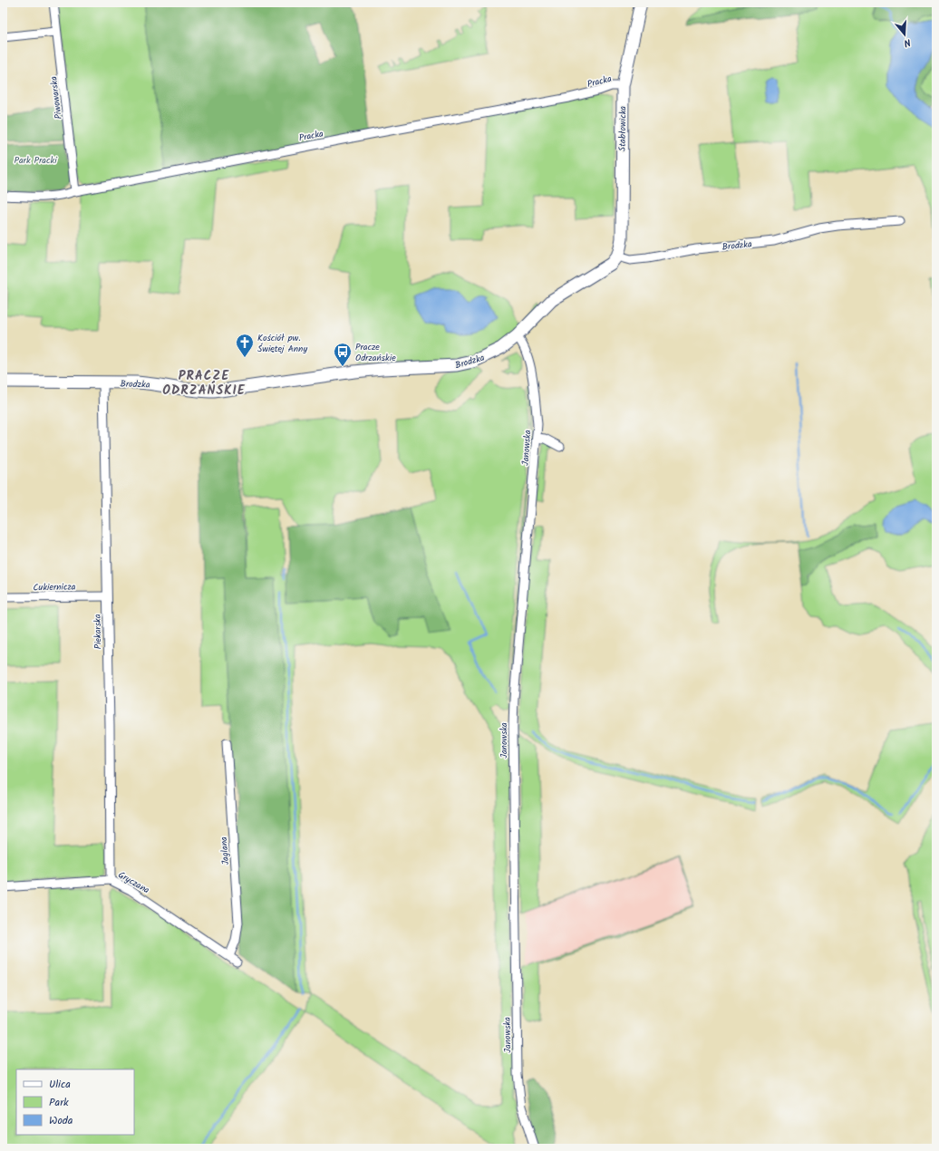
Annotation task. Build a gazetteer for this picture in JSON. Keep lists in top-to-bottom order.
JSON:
{
  "streets": {
    "street": [
      "Pracka",
      "Piwowarska",
      "Stabłowicka",
      "Brodzka",
      "Janowska",
      "Cukiernicza",
      "Piekarska",
      "Jaglana",
      "Gryczana"
    ]
  },
  "crossings": [
    ["Pracka", "Piwowarska"],
    ["Pracka", "Stabłowicka"],
    ["Stabłowicka", "Brodzka"],
    ["Brodzka", "Janowska"],
    ["Brodzka", "Piekarska"],
    ["Cukiernicza", "Piekarska"],
    ["Piekarska", "Gryczana"],
    ["Jaglana", "Gryczana"]
  ],
  "districts": ["PRACZE ODRZAŃSKIE"],
  "parks": ["Park Pracki"],
  "places": {
    "church": ["Kościół pw. Świętej Anny"],
    "bus stop": ["Pracze Odrzańskie"]
  },
  "legend": ["Ulica", "Park", "Woda"],
  "north": "bottom"
}
